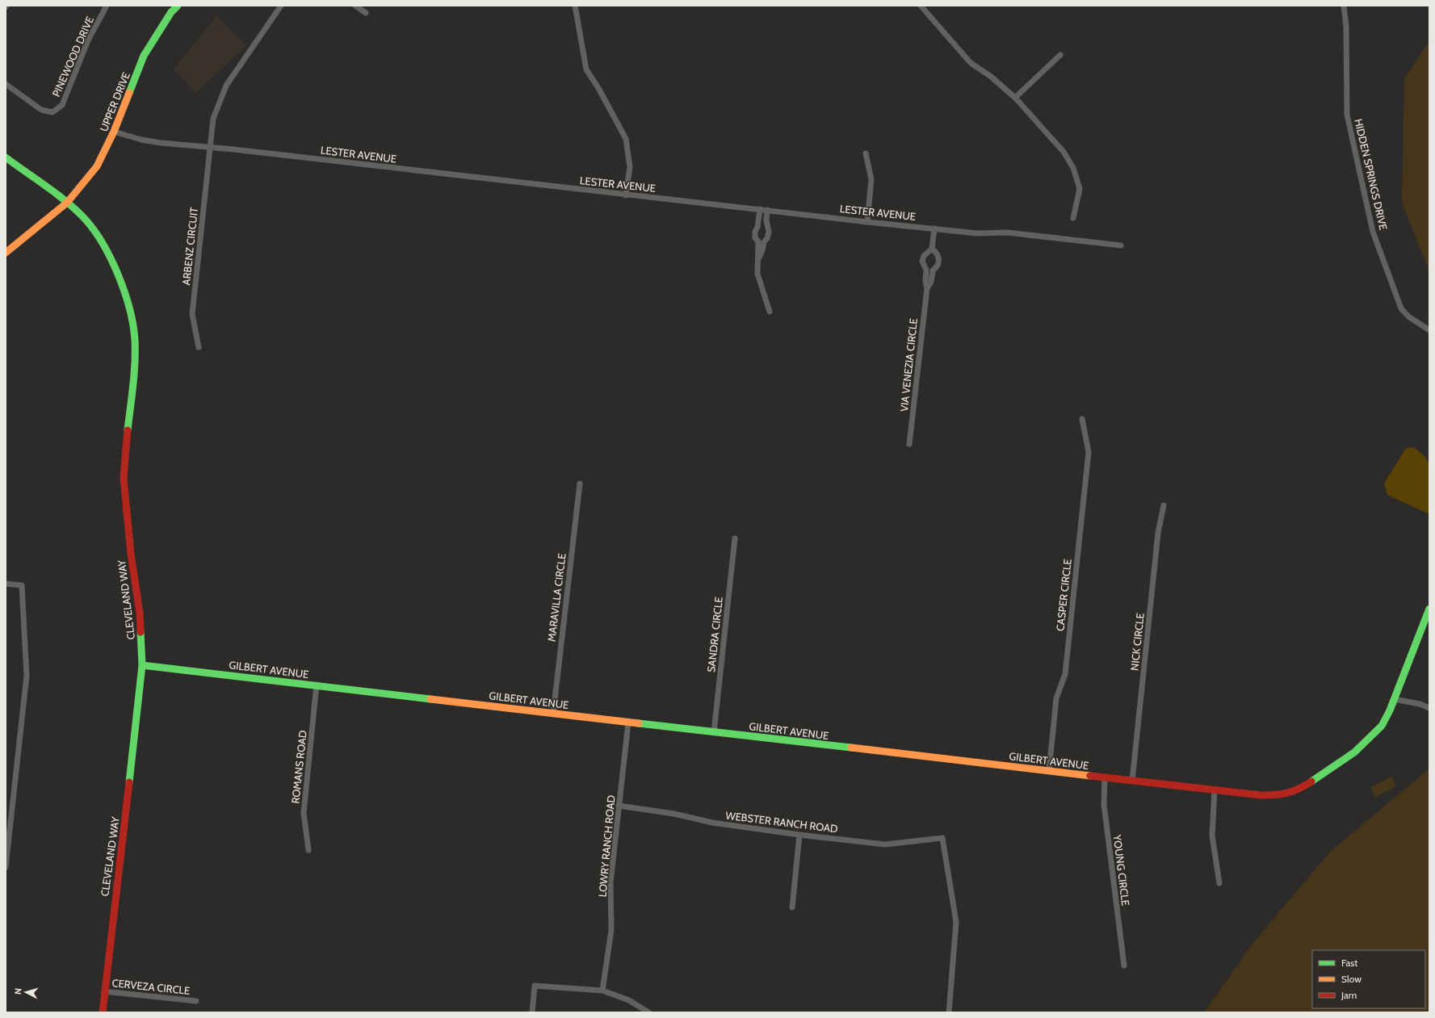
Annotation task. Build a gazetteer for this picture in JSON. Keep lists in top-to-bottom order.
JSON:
{
  "streets": {
    "street": [
      "PINEWOOD DRIVE",
      "UPPER DRIVE",
      "LESTER AVENUE",
      "HIDDEN SPRINGS DRIVE",
      "ARBENZ CIRCUIT",
      "VIA VENEZIA CIRCLE",
      "CASPER CIRCLE",
      "MARAVILLA CIRCLE",
      "CLEVELAND WAY",
      "SANDRA CIRCLE",
      "NICK CIRCLE",
      "GILBERT AVENUE",
      "ROMANS ROAD",
      "WEBSTER RANCH ROAD",
      "LOWRY RANCH ROAD",
      "YOUNG CIRCLE",
      "CERVEZA CIRCLE"
    ]
  },
  "crossings": [
    ["UPPER DRIVE", "LESTER AVENUE"],
    ["UPPER DRIVE", "CLEVELAND WAY"],
    ["LESTER AVENUE", "ARBENZ CIRCUIT"],
    ["CASPER CIRCLE", "GILBERT AVENUE"],
    ["MARAVILLA CIRCLE", "GILBERT AVENUE"],
    ["CLEVELAND WAY", "GILBERT AVENUE"],
    ["CLEVELAND WAY", "CERVEZA CIRCLE"],
    ["SANDRA CIRCLE", "GILBERT AVENUE"],
    ["NICK CIRCLE", "GILBERT AVENUE"],
    ["GILBERT AVENUE", "ROMANS ROAD"],
    ["GILBERT AVENUE", "LOWRY RANCH ROAD"],
    ["GILBERT AVENUE", "YOUNG CIRCLE"],
    ["WEBSTER RANCH ROAD", "LOWRY RANCH ROAD"]
  ],
  "legend": ["Fast", "Slow", "Jam"],
  "north": "left"
}
